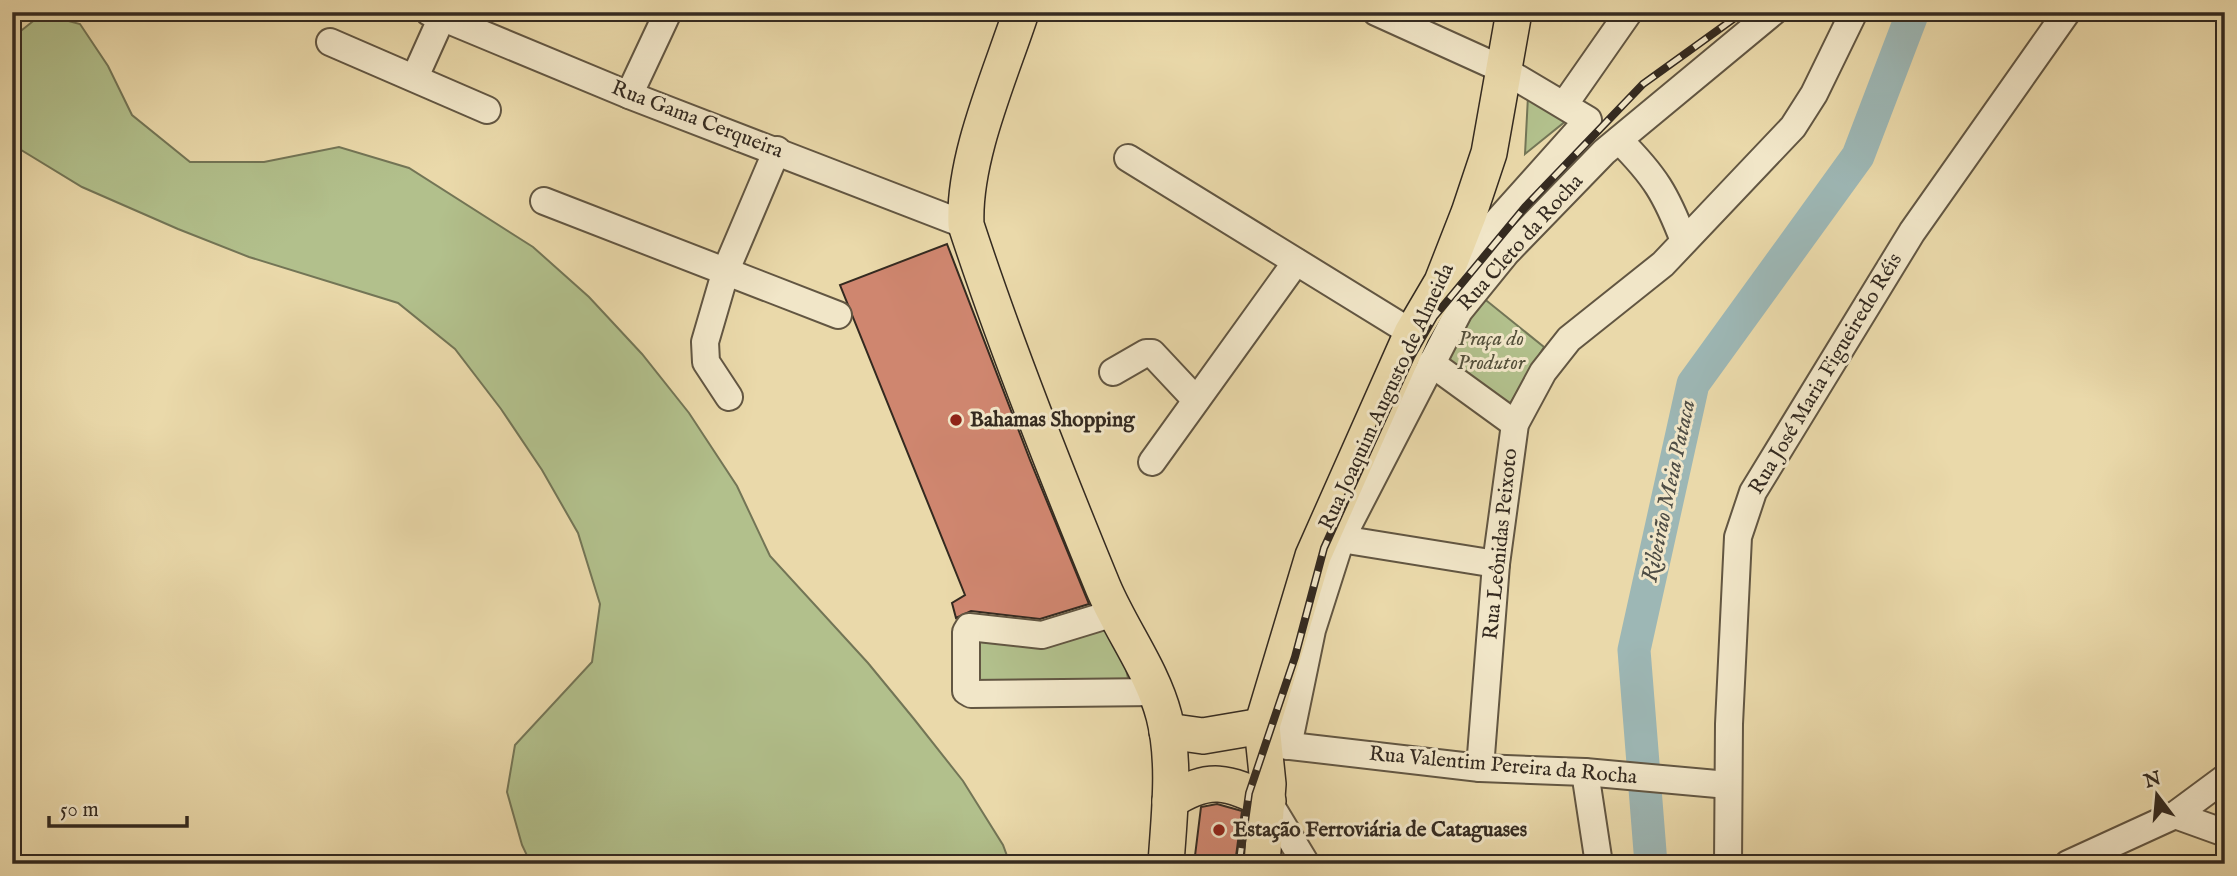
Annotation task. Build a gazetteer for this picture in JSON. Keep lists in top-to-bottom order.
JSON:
{
  "streets": {
    "main road": ["Rua Joaquim Augusto de Almeida"],
    "street": [
      "Rua Gama Cerqueira",
      "Rua Cleto da Rocha",
      "Rua José Maria Figueiredo Réis",
      "Rua Leônidas Peixoto",
      "Rua Valentim Pereira da Rocha"
    ]
  },
  "crossings": [
    ["Rua Cleto da Rocha", "Rua Joaquim Augusto de Almeida"],
    ["Rua Cleto da Rocha", "Rua Leônidas Peixoto"],
    ["Rua Cleto da Rocha", "Rua Valentim Pereira da Rocha"],
    ["Rua José Maria Figueiredo Réis", "Rua Valentim Pereira da Rocha"],
    ["Rua Joaquim Augusto de Almeida", "Rua Valentim Pereira da Rocha"],
    ["Rua Leônidas Peixoto", "Rua Valentim Pereira da Rocha"]
  ],
  "water": ["Ribeirão Meia Pataca"],
  "parks": ["Praça do Produtor"],
  "places": ["Bahamas Shopping", "Estação Ferroviária de Cataguases"],
  "scale_bar": "50 m",
  "north": "top"
}
